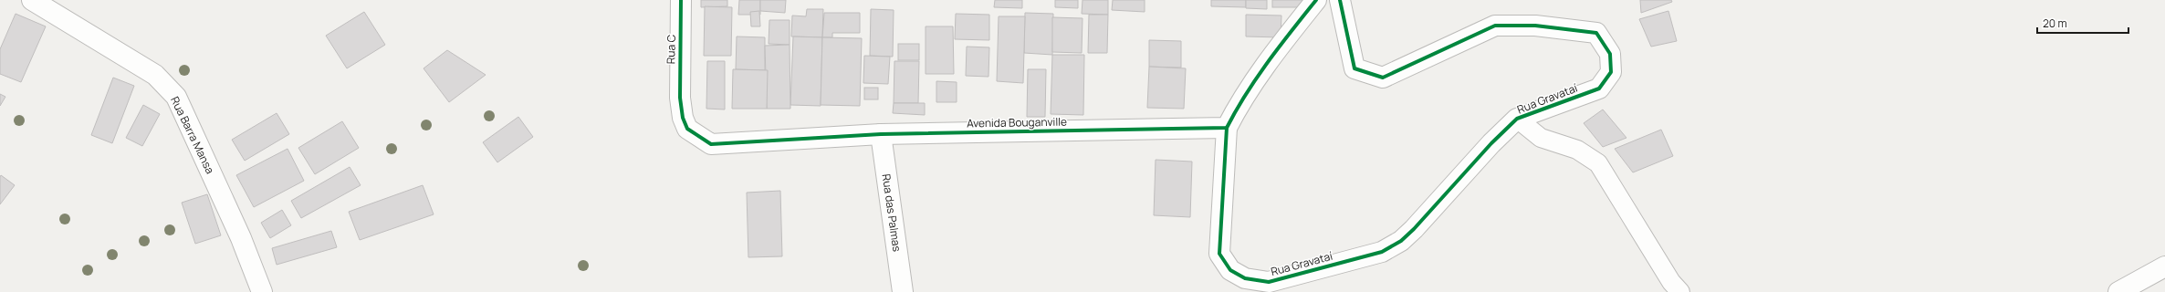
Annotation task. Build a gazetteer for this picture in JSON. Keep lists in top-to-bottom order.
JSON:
{
  "streets": {
    "street": [
      "Rua C",
      "Rua Gravataí",
      "Avenida Bouganville",
      "Rua Barra Mansa",
      "Rua das Palmas"
    ]
  },
  "crossings": [
    ["Rua C", "Avenida Bouganville"],
    ["Rua Gravataí", "Avenida Bouganville"],
    ["Avenida Bouganville", "Rua das Palmas"]
  ],
  "scale_bar": "20 m"
}
